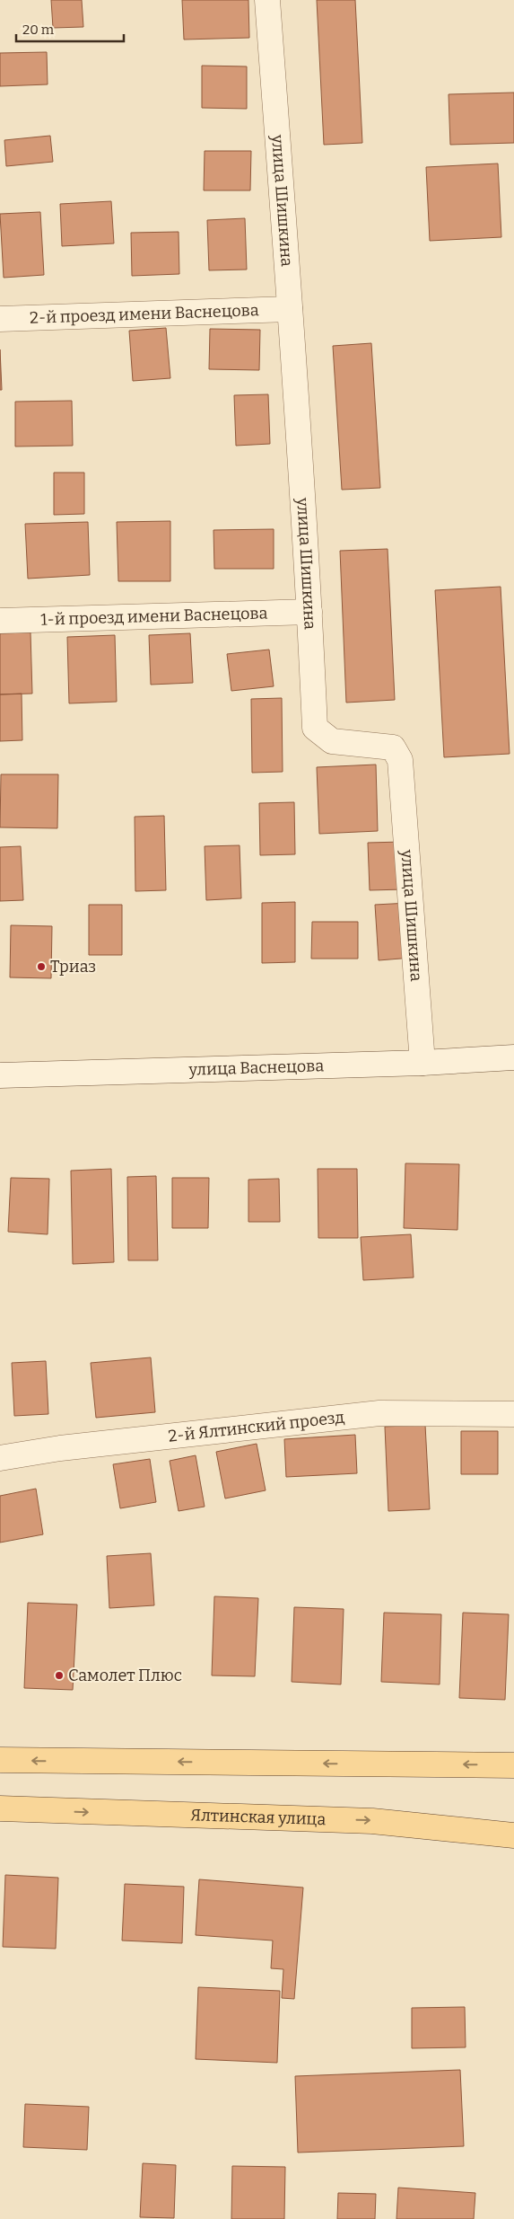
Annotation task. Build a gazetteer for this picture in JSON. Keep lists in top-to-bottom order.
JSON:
{
  "streets": {
    "main road": ["Ялтинская улица"],
    "street": [
      "улица Шишкина",
      "2-й проезд имени Васнецова",
      "1-й проезд имени Васнецова",
      "улица Васнецова",
      "2-й Ялтинский проезд"
    ]
  },
  "crossings": [
    ["улица Шишкина", "2-й проезд имени Васнецова"],
    ["улица Шишкина", "1-й проезд имени Васнецова"],
    ["улица Шишкина", "улица Васнецова"]
  ],
  "places": ["Триаз", "Самолет Плюс"],
  "scale_bar": "20 m"
}
